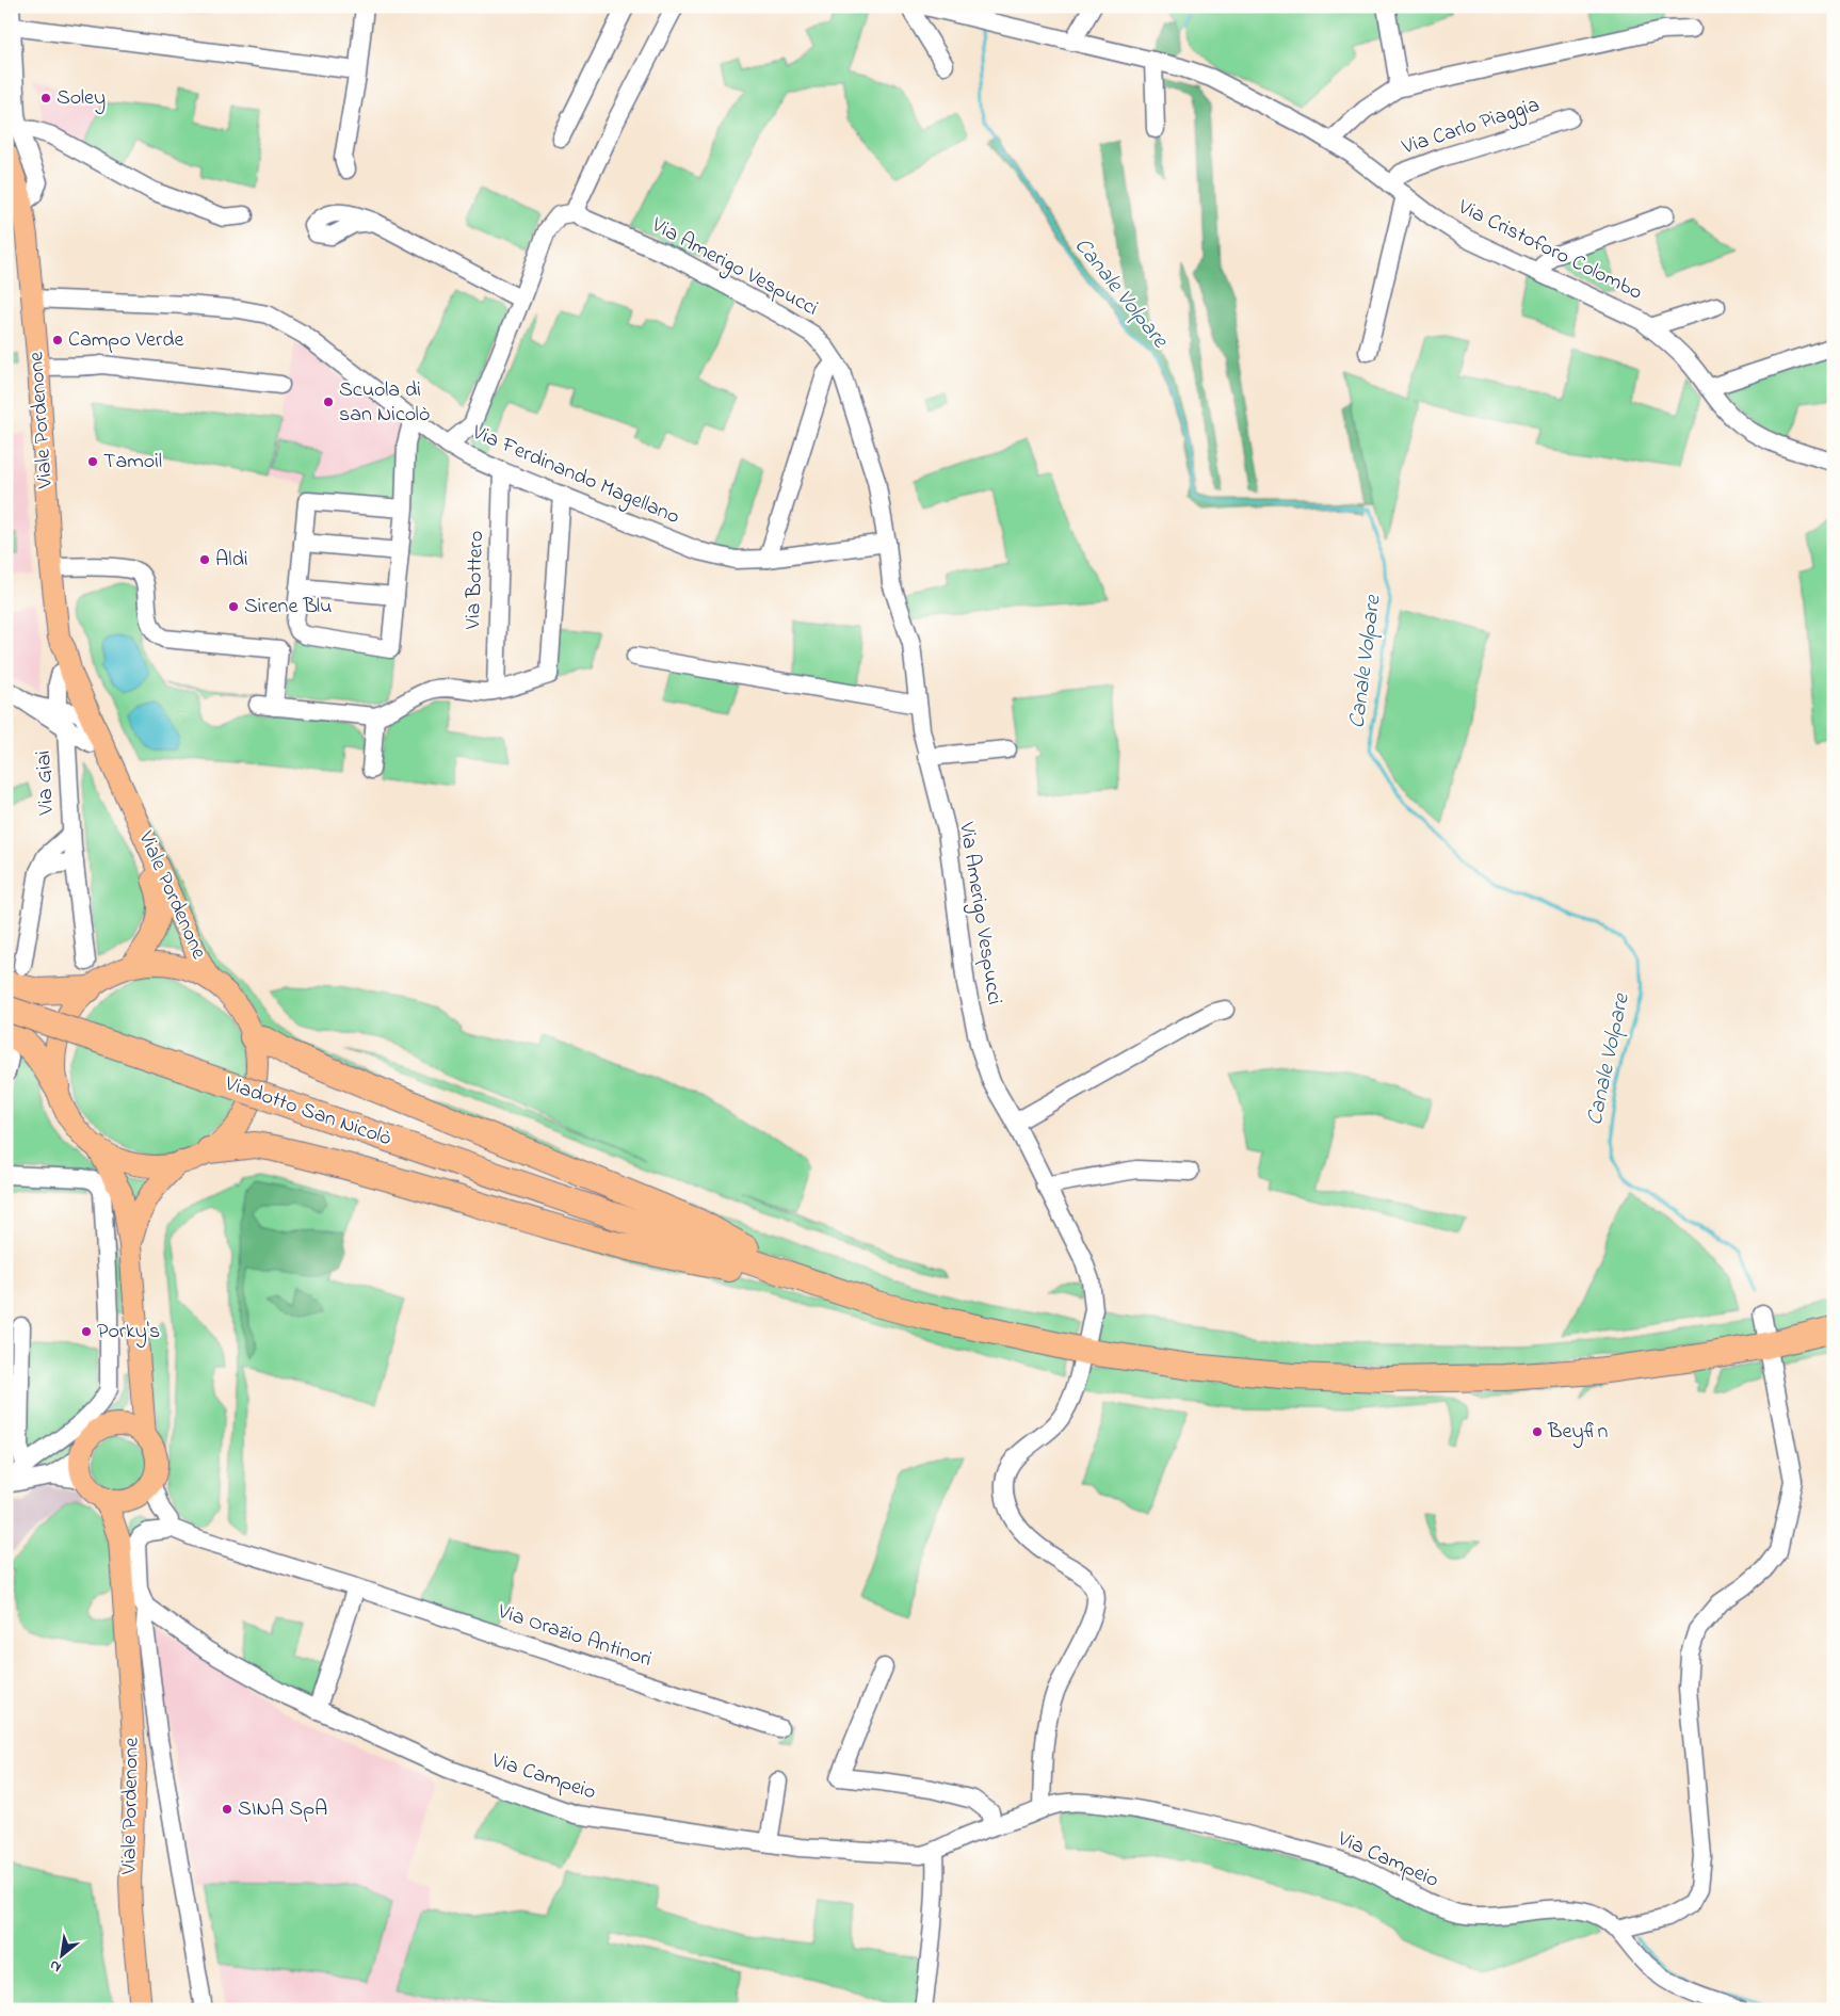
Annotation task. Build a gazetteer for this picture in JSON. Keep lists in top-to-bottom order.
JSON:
{
  "streets": {
    "highway": ["Viadotto San Nicolò"],
    "main road": ["Viale Pordenone"],
    "street": [
      "Via Carlo Piaggia",
      "Via Cristoforo Colombo",
      "Via Amerigo Vespucci",
      "Via Ferdinando Magellano",
      "Via Bottero",
      "Via Giai",
      "Via Orazio Antinori",
      "Via Campeio"
    ]
  },
  "crossings": [
    ["Via Carlo Piaggia", "Via Cristoforo Colombo"],
    ["Via Amerigo Vespucci", "Via Ferdinando Magellano"],
    ["Viale Pordenone", "Via Ferdinando Magellano"],
    ["Viale Pordenone", "Via Giai"],
    ["Viale Pordenone", "Via Campeio"],
    ["Via Ferdinando Magellano", "Via Bottero"]
  ],
  "water": ["Canale Volpare"],
  "places": [
    "Soley",
    "Campo Verde",
    "Scuola di san Nicolò",
    "Tamoil",
    "Aldi",
    "Sirene Blu",
    "Porky's",
    "Beyfin",
    "SINA SpA"
  ],
  "north": "bottom left"
}
